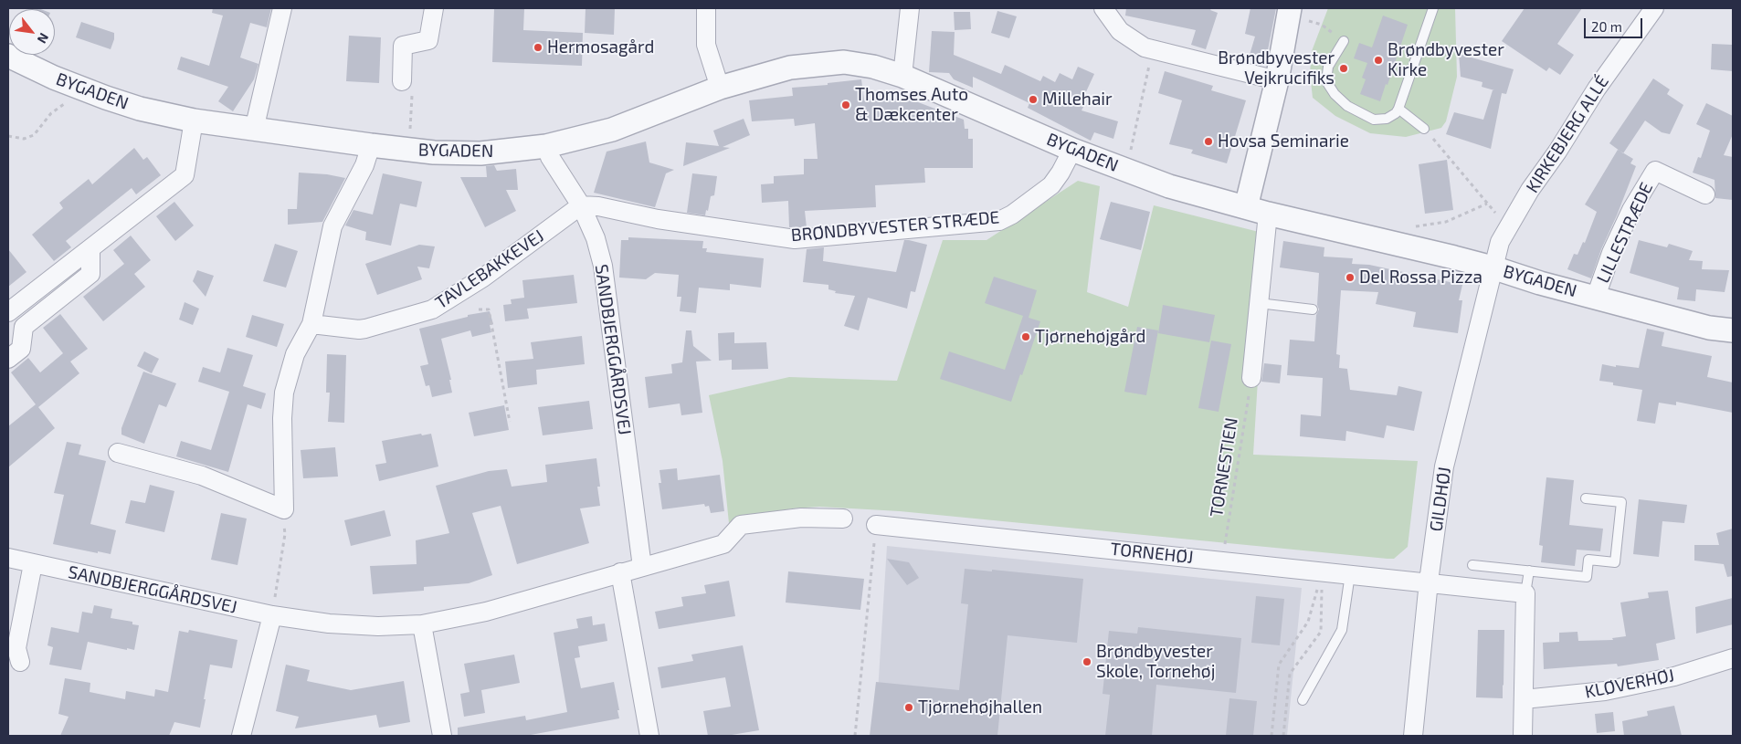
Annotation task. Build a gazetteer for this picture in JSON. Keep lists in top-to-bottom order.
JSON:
{
  "streets": {
    "street": [
      "BYGADEN",
      "KIRKEBJERG ALLÉ",
      "BRØNDBYVESTER STRÆDE",
      "LILLESTRÆDE",
      "TAVLEBAKKEVEJ",
      "SANDBJERGGÅRDSVEJ",
      "GILDHØJ",
      "TORNEHØJ",
      "KLØVERHØJ"
    ],
    "path": ["TORNESTIEN"]
  },
  "crossings": [
    ["BYGADEN", "KIRKEBJERG ALLÉ"],
    ["BYGADEN", "BRØNDBYVESTER STRÆDE"],
    ["BYGADEN", "LILLESTRÆDE"],
    ["BYGADEN", "SANDBJERGGÅRDSVEJ"],
    ["BYGADEN", "GILDHØJ"],
    ["KIRKEBJERG ALLÉ", "GILDHØJ"],
    ["BRØNDBYVESTER STRÆDE", "TAVLEBAKKEVEJ"],
    ["BRØNDBYVESTER STRÆDE", "SANDBJERGGÅRDSVEJ"],
    ["TAVLEBAKKEVEJ", "SANDBJERGGÅRDSVEJ"],
    ["TORNESTIEN", "TORNEHØJ"],
    ["GILDHØJ", "TORNEHØJ"]
  ],
  "places": [
    "Hermosagård",
    "Brøndbyvester Kirke",
    "Brøndbyvester Vejkrucifiks",
    "Millehair",
    "Thomses Auto & Dækcenter",
    "Hovsa Seminarie",
    "Del Rossa Pizza",
    "Tjørnehøjgård",
    "Brøndbyvester Skole, Tornehøj",
    "Tjørnehøjhallen"
  ],
  "scale_bar": "20 m",
  "north": "bottom right"
}
